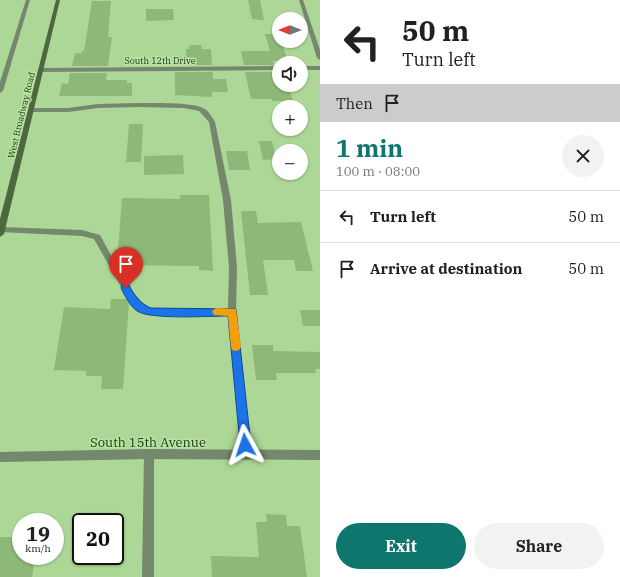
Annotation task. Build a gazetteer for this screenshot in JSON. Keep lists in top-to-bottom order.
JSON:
{
  "streets": {
    "main road": ["West Broadway Road"],
    "street": ["South 12th Drive", "South 15th Avenue"]
  },
  "crossings": [
    ["South 12th Drive", "West Broadway Road"]
  ],
  "north": "left",
  "page": {
    "turn": ["50 m", "Turn left"],
    "map_buttons": ["+", "−"],
    "then": "Then",
    "heading": ["1 min", "100 m · 08:00"],
    "list": [
      {
        "name": "Turn left",
        "value": "50 m"
      },
      {
        "name": "Arrive at destination",
        "value": "50 m"
      }
    ],
    "speed": "19 km/h",
    "limit": "20",
    "buttons": ["Exit", "Share"]
  }
}
